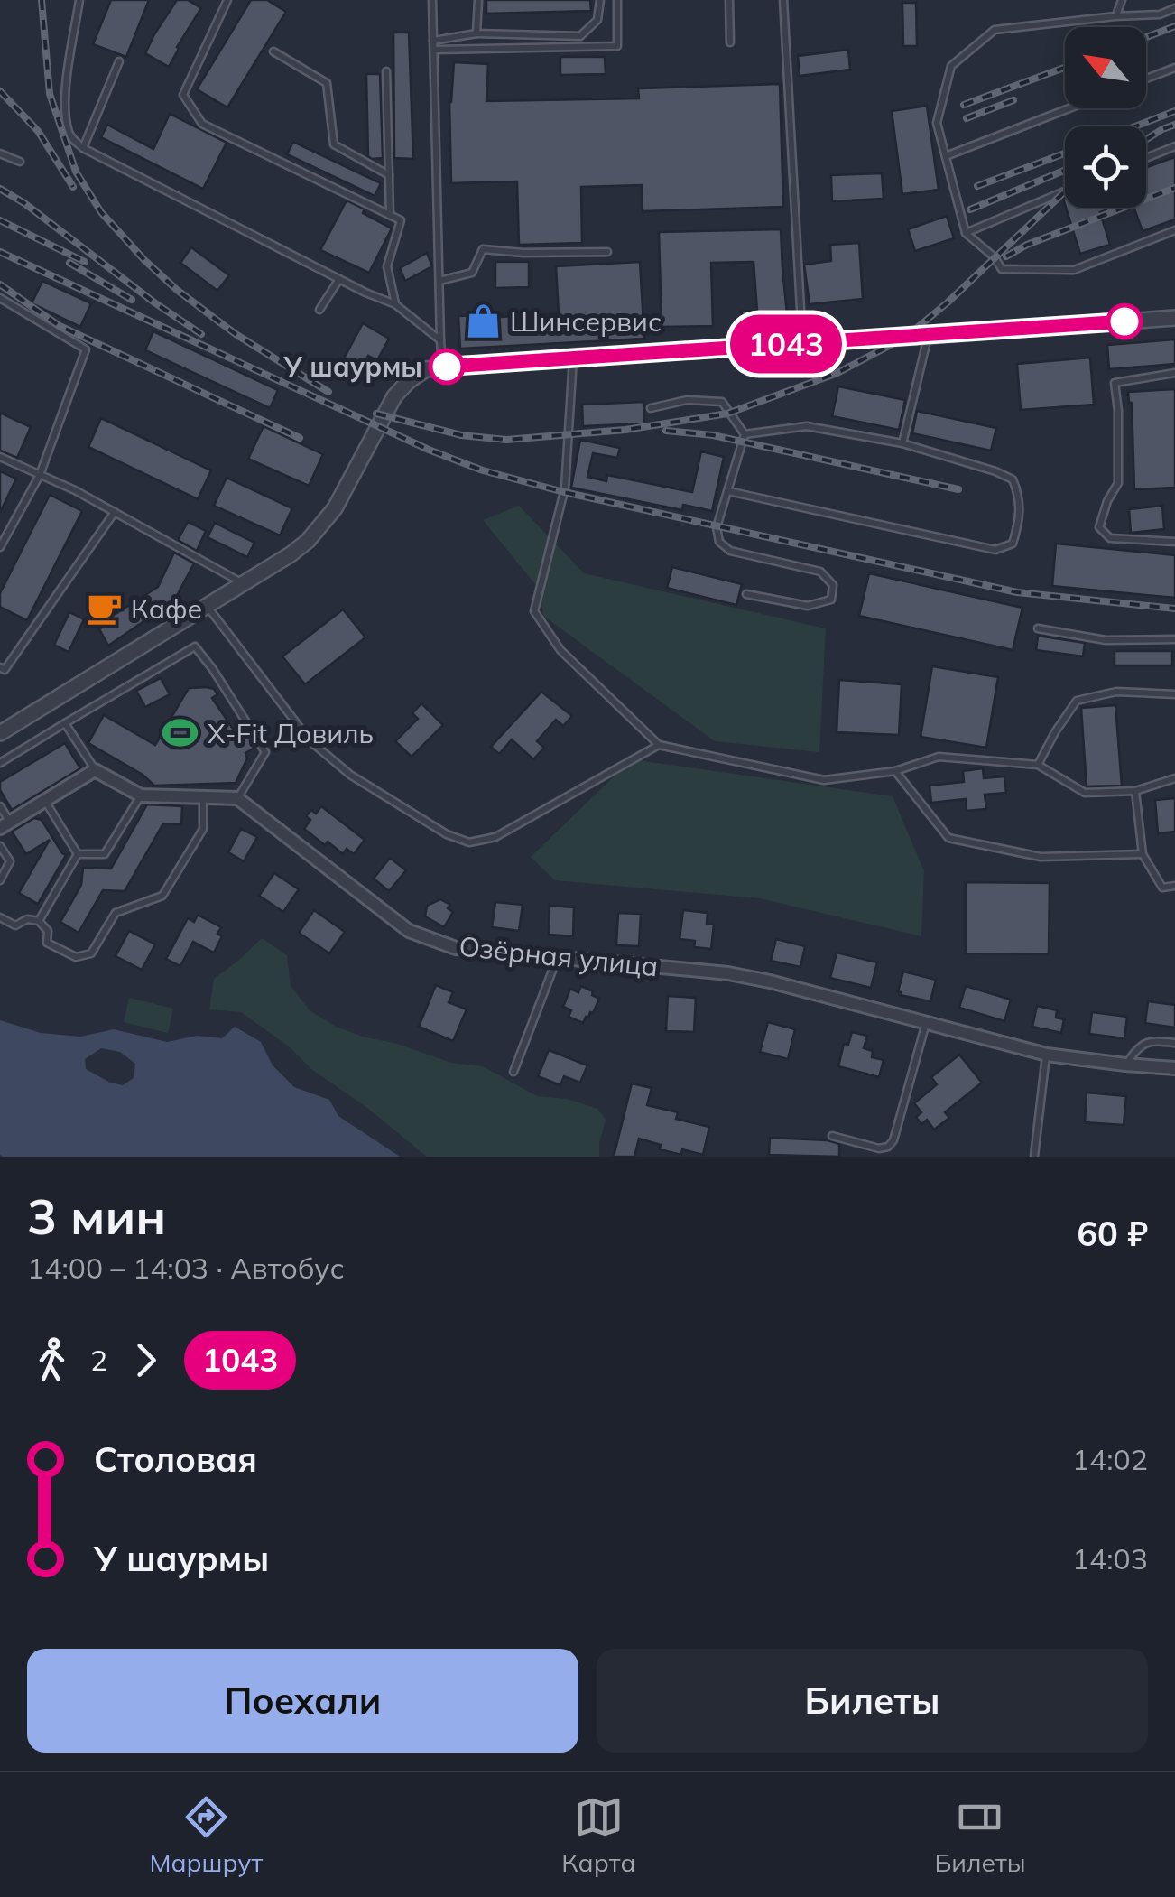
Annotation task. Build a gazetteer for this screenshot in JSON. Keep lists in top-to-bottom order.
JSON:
{
  "streets": {
    "street": ["Озёрная улица"]
  },
  "places": {
    "shop": ["Шинсервис"],
    "other": ["У шаурмы"],
    "cafe": ["Кафе"],
    "sports": ["X-Fit Довиль"]
  },
  "lines": ["bus line 1043"],
  "north": "top left",
  "page": {
    "on_map": "1043",
    "heading": ["3 мин", "14:00 – 14:03 · Автобус", "60 ₽"],
    "legs": ["2", "1043"],
    "list": [
      {
        "name": "Столовая",
        "value": "14:02"
      },
      {
        "name": "У шаурмы",
        "value": "14:03"
      }
    ],
    "buttons": ["Поехали", "Билеты"],
    "tabs": ["Маршрут", "Карта", "Билеты"]
  }
}
